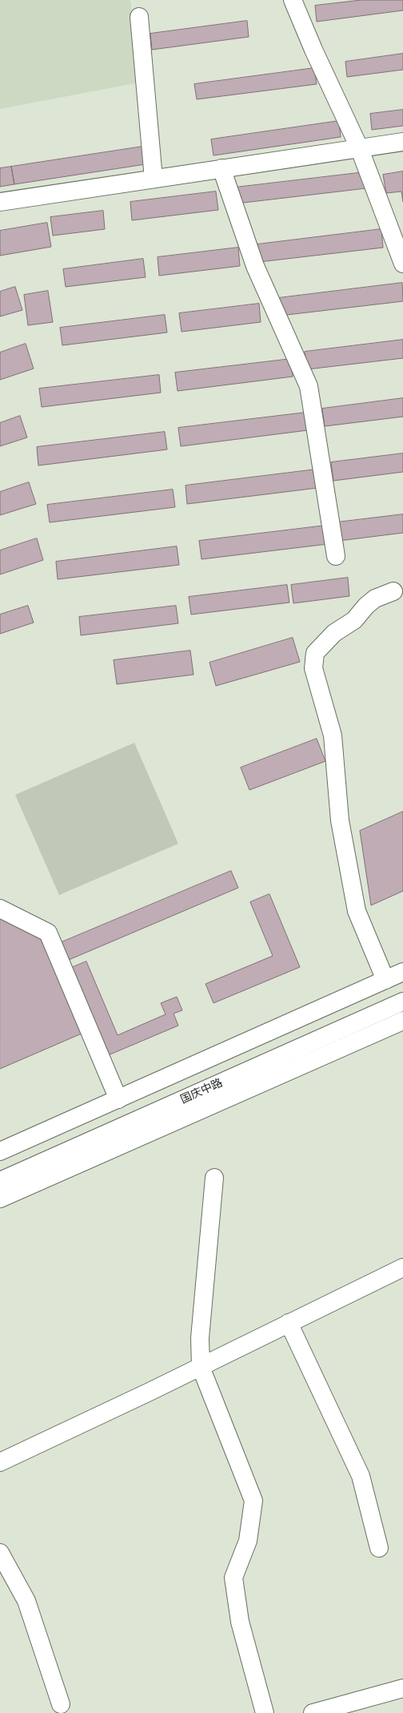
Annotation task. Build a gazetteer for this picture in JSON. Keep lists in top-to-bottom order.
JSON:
{
  "streets": {
    "street": ["国庆中路"]
  }
}
